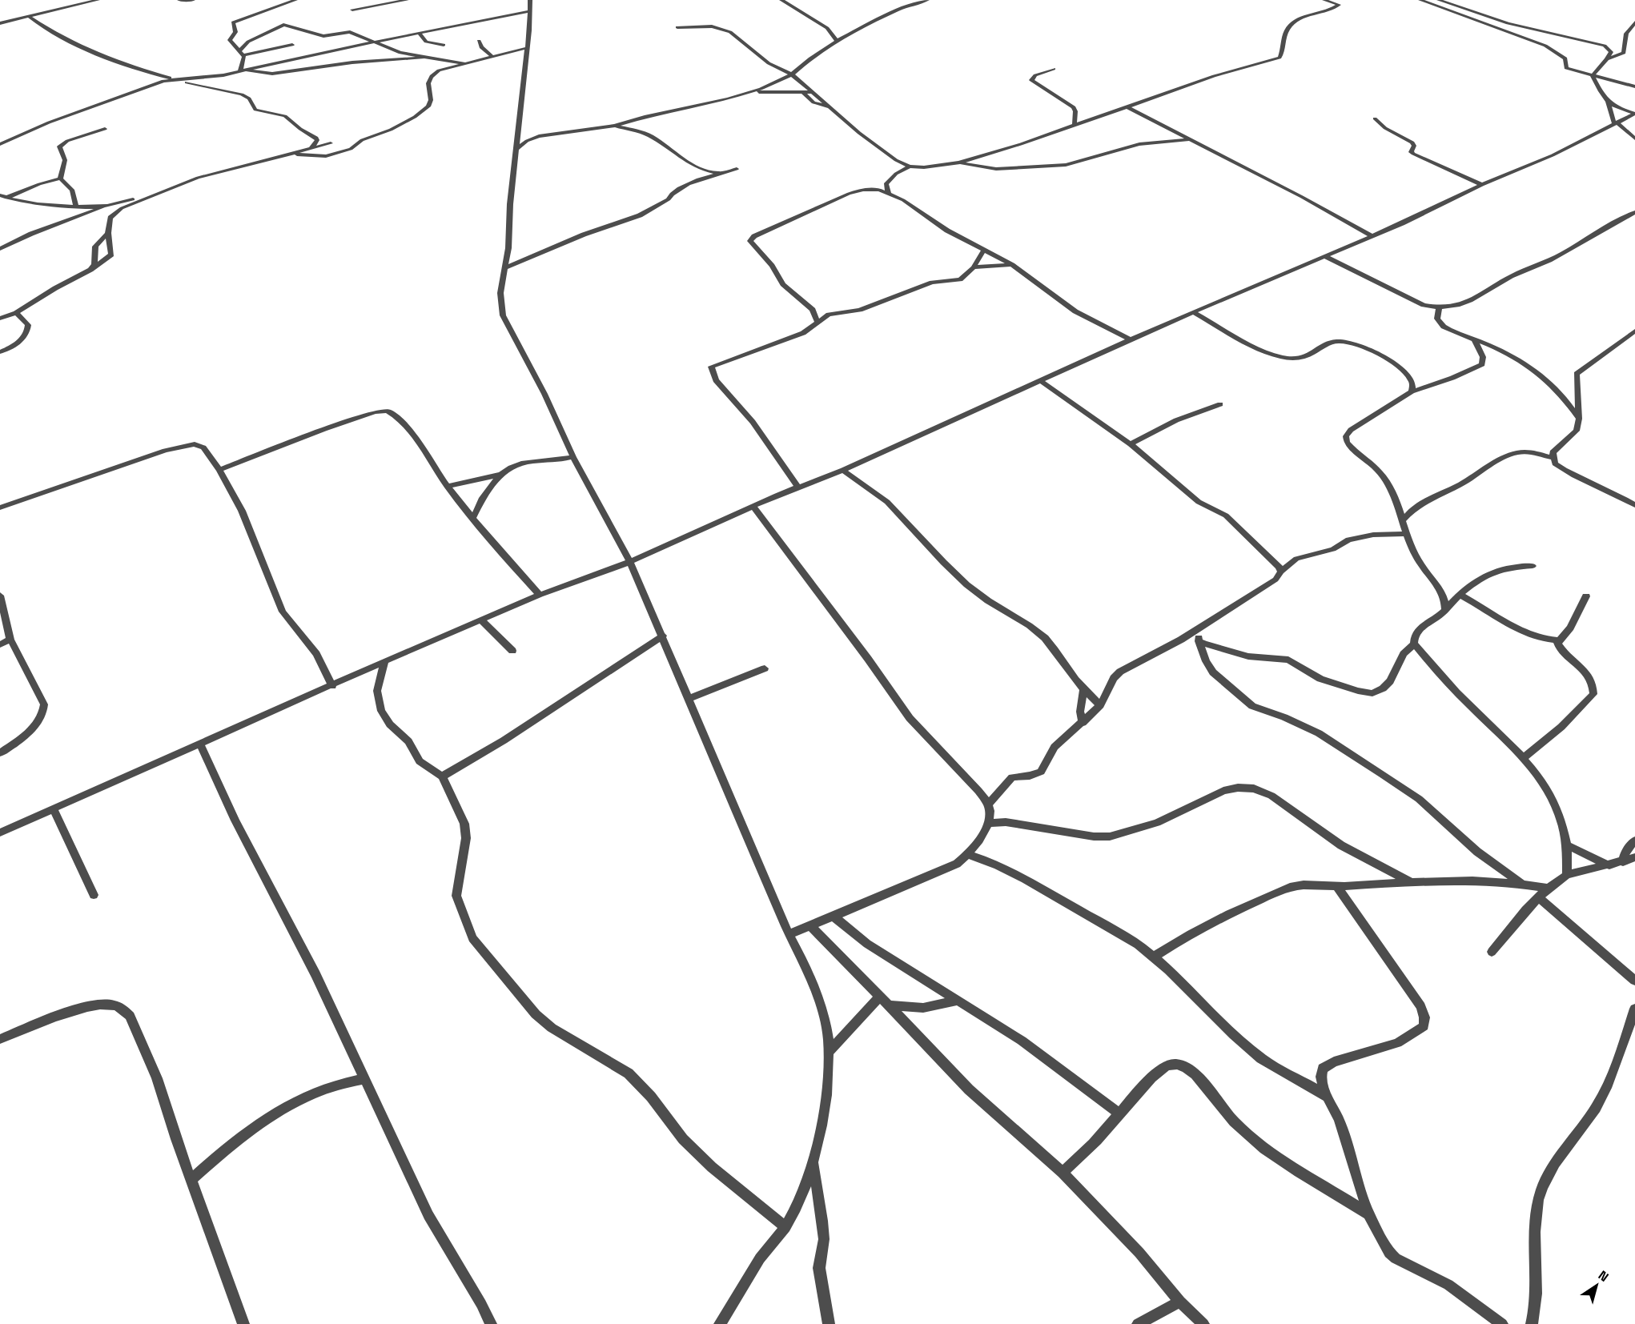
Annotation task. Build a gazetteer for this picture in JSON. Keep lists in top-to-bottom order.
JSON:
{
  "north": "top right"
}
